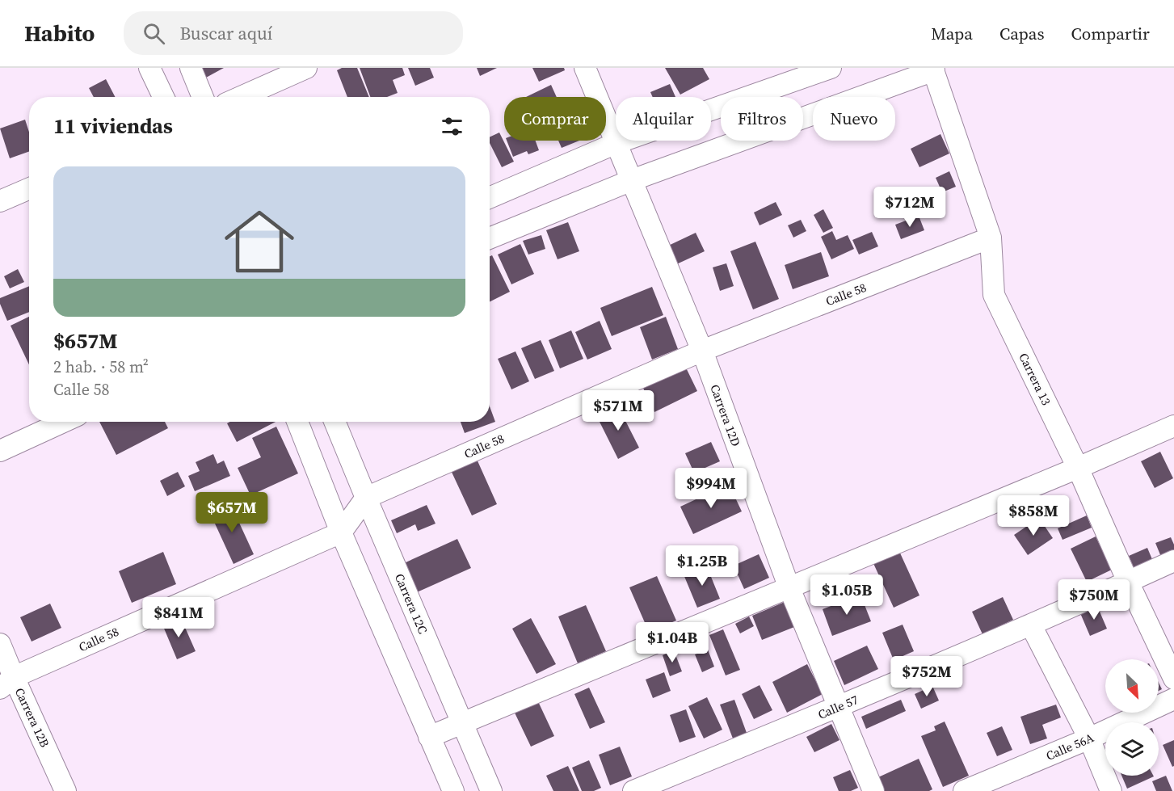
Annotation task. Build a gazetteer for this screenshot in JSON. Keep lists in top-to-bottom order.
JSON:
{
  "streets": {
    "street": [
      "Calle 58",
      "Carrera 13",
      "Carrera 12D",
      "Carrera 12C",
      "Calle 57",
      "Carrera 12B",
      "Calle 56A"
    ]
  },
  "crossings": [
    ["Calle 58", "Carrera 13"],
    ["Calle 58", "Carrera 12D"],
    ["Calle 58", "Carrera 12C"],
    ["Calle 58", "Carrera 12B"],
    ["Carrera 13", "Calle 57"],
    ["Carrera 12D", "Calle 57"]
  ],
  "north": "bottom right",
  "page": {
    "header": "Habito",
    "search": "Buscar aquí",
    "nav": ["Mapa", "Capas", "Compartir"],
    "chip": [
      "Comprar",
      "Alquilar",
      "Filtros",
      "Nuevo"
    ],
    "heading": "11 viviendas",
    "list": [
      {
        "name": "$657M",
        "note": "2 hab. · 58 m² · Calle 58"
      }
    ],
    "price": [
      "$712M",
      "$571M",
      "$994M",
      "$657M",
      "$858M",
      "$1.25B",
      "$1.05B",
      "$750M",
      "$841M",
      "$1.04B",
      "$752M"
    ]
  }
}
